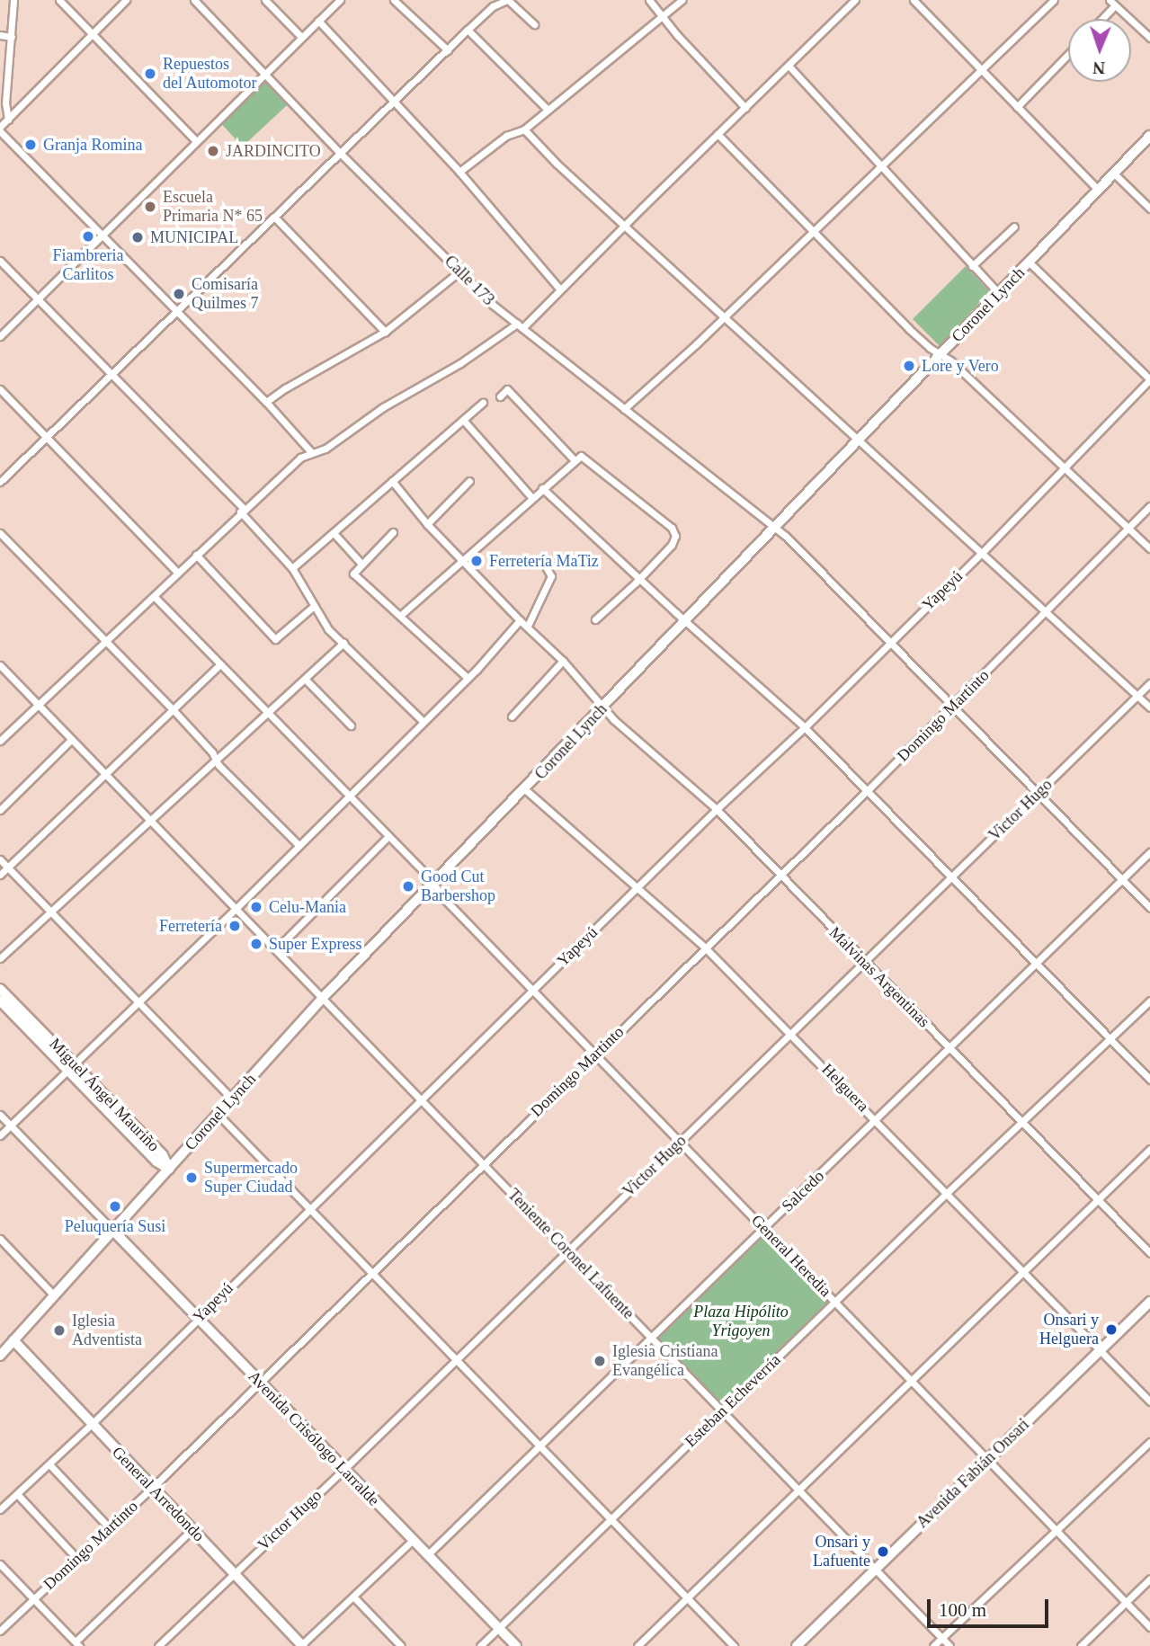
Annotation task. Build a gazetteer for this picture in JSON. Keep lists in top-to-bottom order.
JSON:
{
  "streets": {
    "main road": [
      "Coronel Lynch",
      "Miguel Ángel Mauriño",
      "Avenida Crisólogo Larralde",
      "Avenida Fabián Onsari",
      "General Arredondo"
    ],
    "street": [
      "Calle 173",
      "Yapeyú",
      "Domingo Martinto",
      "Victor Hugo",
      "Malvinas Argentinas",
      "Helguera",
      "Salcedo",
      "Teniente Coronel Lafuente",
      "General Heredia",
      "Esteban Echeverría"
    ]
  },
  "crossings": [
    ["Calle 173", "Coronel Lynch"],
    ["Calle 173", "Yapeyú"],
    ["Calle 173", "Domingo Martinto"],
    ["Calle 173", "Victor Hugo"],
    ["Calle 173", "Salcedo"],
    ["Coronel Lynch", "Malvinas Argentinas"],
    ["Coronel Lynch", "Helguera"],
    ["Coronel Lynch", "Miguel Ángel Mauriño"],
    ["Coronel Lynch", "Teniente Coronel Lafuente"],
    ["Coronel Lynch", "General Heredia"],
    ["Coronel Lynch", "Avenida Crisólogo Larralde"],
    ["Coronel Lynch", "General Arredondo"],
    ["Yapeyú", "Malvinas Argentinas"],
    ["Yapeyú", "Helguera"],
    ["Yapeyú", "Teniente Coronel Lafuente"],
    ["Yapeyú", "General Heredia"],
    ["Yapeyú", "Avenida Crisólogo Larralde"],
    ["Yapeyú", "General Arredondo"],
    ["Domingo Martinto", "Malvinas Argentinas"],
    ["Domingo Martinto", "Helguera"],
    ["Domingo Martinto", "Teniente Coronel Lafuente"],
    ["Domingo Martinto", "General Heredia"],
    ["Domingo Martinto", "Avenida Crisólogo Larralde"],
    ["Domingo Martinto", "General Arredondo"],
    ["Victor Hugo", "Malvinas Argentinas"],
    ["Victor Hugo", "Helguera"],
    ["Victor Hugo", "Teniente Coronel Lafuente"],
    ["Victor Hugo", "General Heredia"],
    ["Victor Hugo", "Avenida Crisólogo Larralde"],
    ["Victor Hugo", "General Arredondo"],
    ["Malvinas Argentinas", "Salcedo"],
    ["Malvinas Argentinas", "Esteban Echeverría"],
    ["Helguera", "Salcedo"],
    ["Helguera", "Esteban Echeverría"],
    ["Helguera", "Avenida Fabián Onsari"],
    ["Salcedo", "Teniente Coronel Lafuente"],
    ["Salcedo", "General Heredia"],
    ["Salcedo", "Avenida Crisólogo Larralde"],
    ["Teniente Coronel Lafuente", "Esteban Echeverría"],
    ["Teniente Coronel Lafuente", "Avenida Fabián Onsari"],
    ["General Heredia", "Esteban Echeverría"],
    ["General Heredia", "Avenida Fabián Onsari"],
    ["Esteban Echeverría", "Avenida Crisólogo Larralde"]
  ],
  "parks": ["Plaza Hipólito Yrigoyen"],
  "places": [
    "Repuestos del Automotor",
    "Granja Romina",
    "JARDINCITO",
    "Escuela Primaria N* 65",
    "Fiambreria Carlitos",
    "MUNICIPAL",
    "Comisaría Quilmes 7",
    "Lore y Vero",
    "Ferretería MaTiz",
    "Good Cut Barbershop",
    "Celu-Mania",
    "Ferretería",
    "Super Express",
    "Supermercado Super Ciudad",
    "Peluquería Susi",
    "Onsari y Helguera",
    "Iglesia Adventista",
    "Iglesia Cristiana Evangélica",
    "Onsari y Lafuente"
  ],
  "scale_bar": "100 m",
  "north": "bottom"
}
